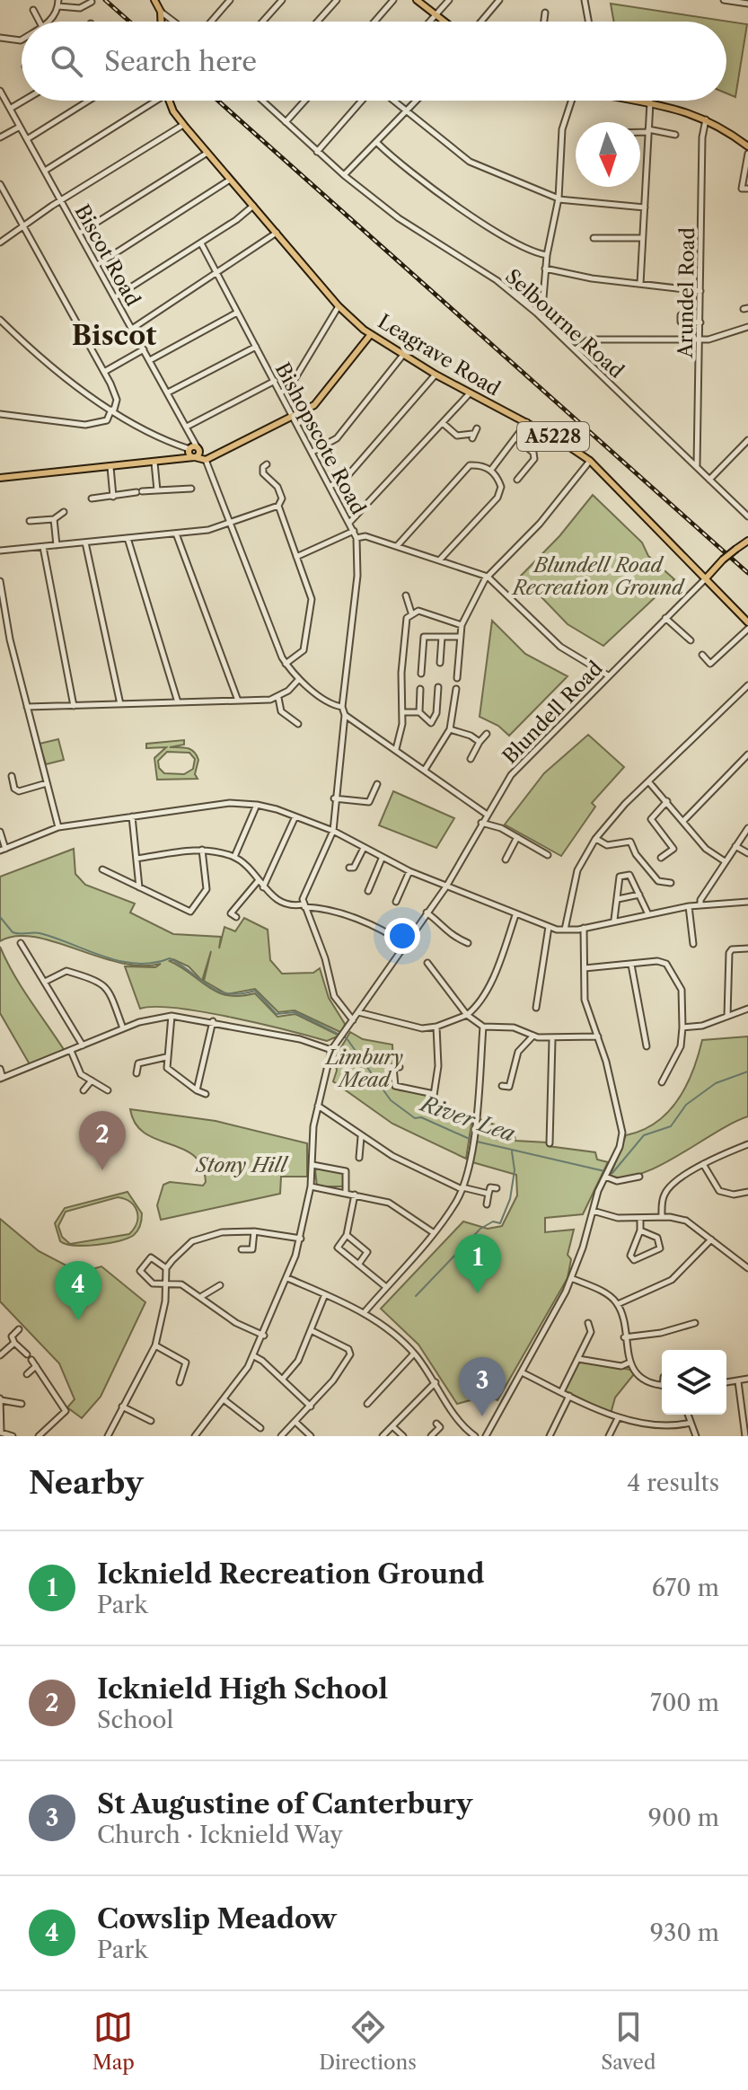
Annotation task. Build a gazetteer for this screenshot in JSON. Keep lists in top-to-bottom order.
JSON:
{
  "streets": {
    "main road": ["Leagrave Road", "A5228"],
    "street": [
      "Biscot Road",
      "Arundel Road",
      "Selbourne Road",
      "Bishopscote Road",
      "Blundell Road"
    ]
  },
  "crossings": [
    ["Arundel Road", "Selbourne Road"],
    ["Leagrave Road", "Blundell Road"]
  ],
  "districts": ["Biscot"],
  "water": ["River Lea"],
  "parks": ["Blundell Road Recreation Ground", "Limbury Mead", "Stony Hill"],
  "north": "bottom",
  "page": {
    "search": "Search here",
    "pins": [
      "2",
      "1",
      "4",
      "3"
    ],
    "heading": ["Nearby", "4 results"],
    "list": [
      {
        "mark": "1",
        "name": "Icknield Recreation Ground",
        "note": "Park",
        "value": "670 m"
      },
      {
        "mark": "2",
        "name": "Icknield High School",
        "note": "School",
        "value": "700 m"
      },
      {
        "mark": "3",
        "name": "St Augustine of Canterbury",
        "note": "Church · Icknield Way",
        "value": "900 m"
      },
      {
        "mark": "4",
        "name": "Cowslip Meadow",
        "note": "Park",
        "value": "930 m"
      }
    ],
    "nav": ["Map", "Directions", "Saved"]
  }
}
